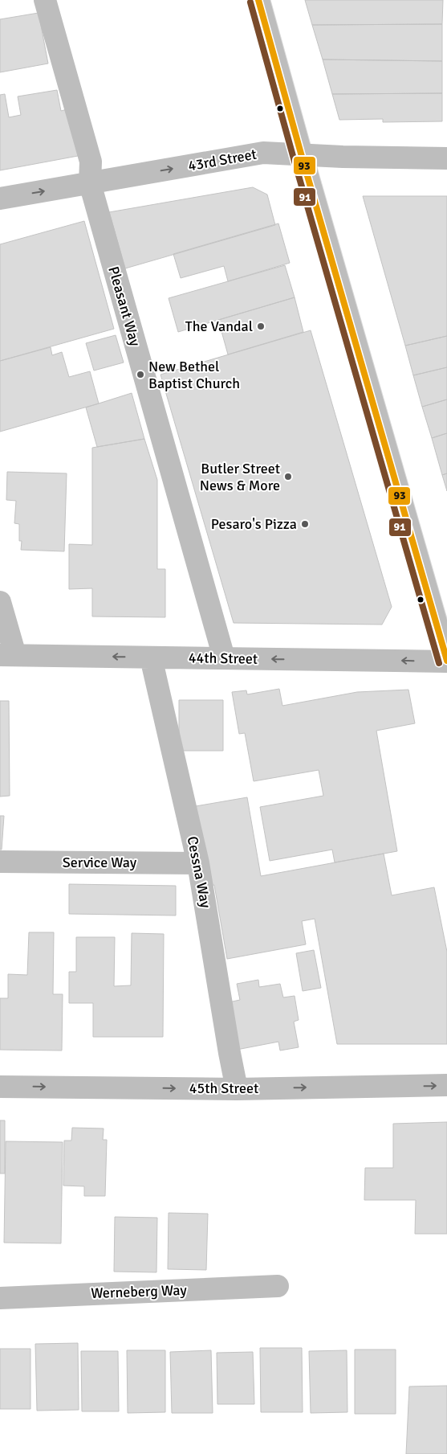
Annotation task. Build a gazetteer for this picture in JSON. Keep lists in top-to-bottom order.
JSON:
{
  "streets": {
    "street": [
      "43rd Street",
      "Pleasant Way",
      "44th Street",
      "Service Way",
      "Cessna Way",
      "45th Street",
      "Werneberg Way"
    ]
  },
  "crossings": [
    ["43rd Street", "Pleasant Way"],
    ["Pleasant Way", "44th Street"],
    ["44th Street", "Cessna Way"],
    ["Service Way", "Cessna Way"],
    ["Cessna Way", "45th Street"]
  ],
  "one_way": ["43rd Street", "44th Street", "45th Street"],
  "places": [
    "The Vandal",
    "New Bethel Baptist Church",
    "Butler Street News & More",
    "Pesaro's Pizza"
  ],
  "lines": ["transit line 93", "transit line 91"]
}
